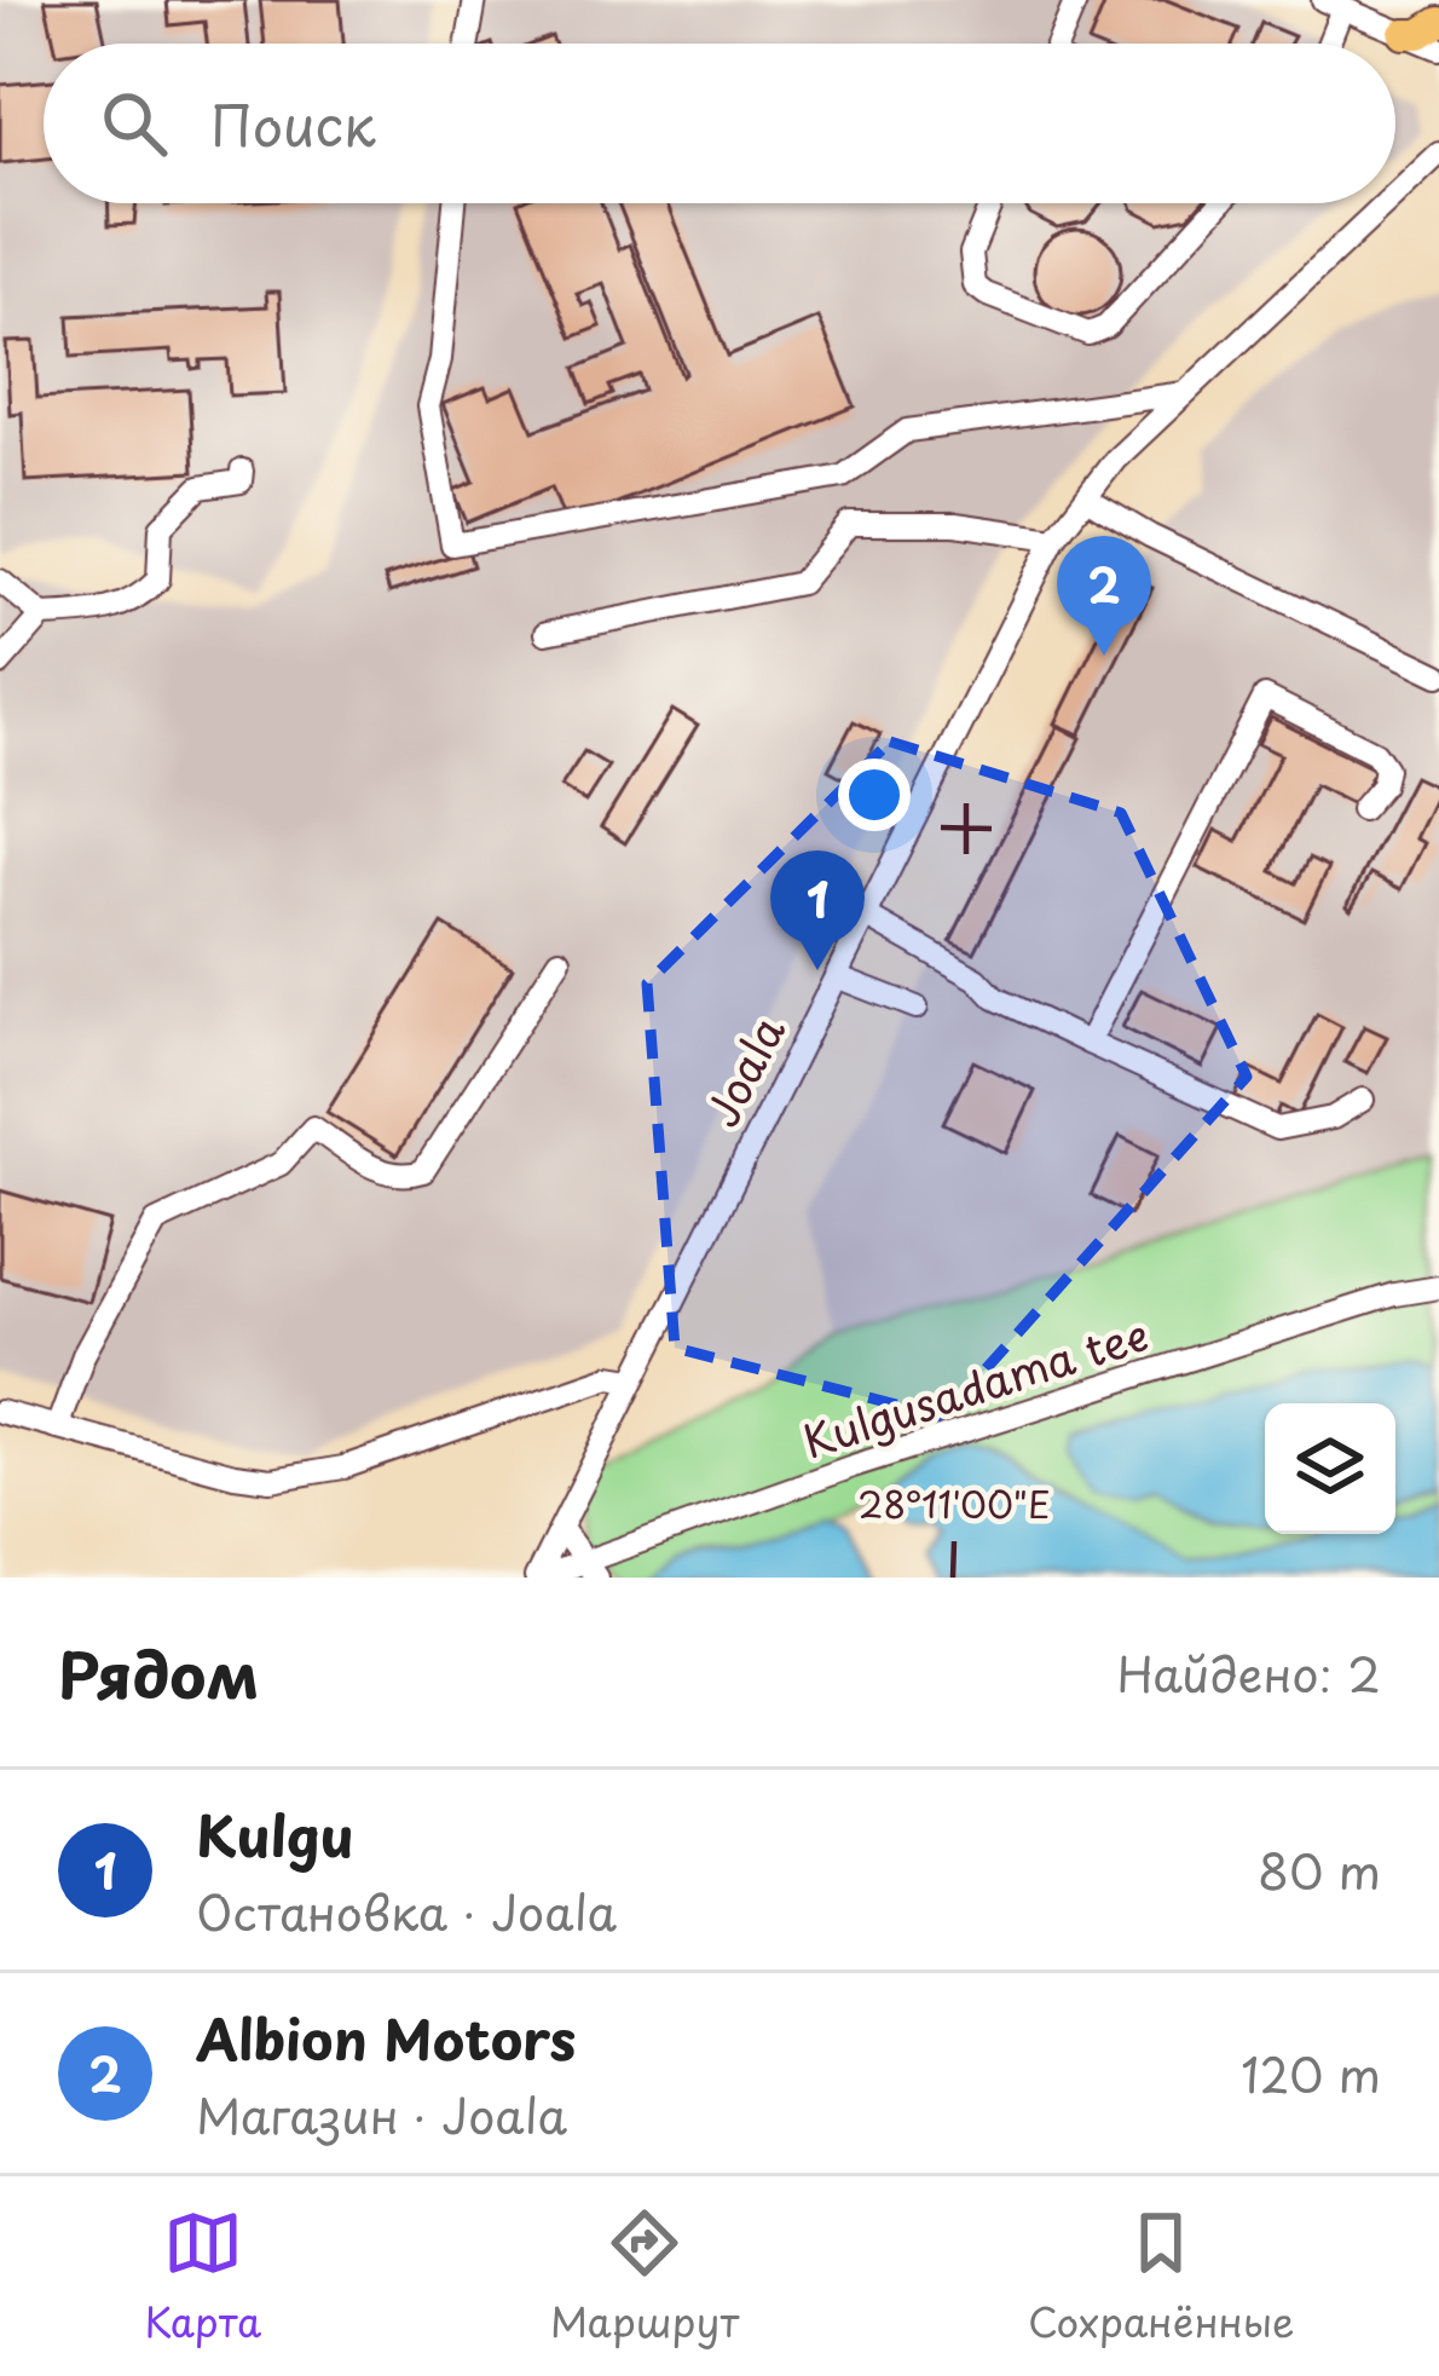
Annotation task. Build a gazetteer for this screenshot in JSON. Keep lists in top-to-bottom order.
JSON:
{
  "streets": {
    "street": ["Joala", "Kulgusadama tee"]
  },
  "crossings": [
    ["Joala", "Kulgusadama tee"]
  ],
  "page": {
    "search": "Поиск",
    "pins": ["2", "1"],
    "heading": ["Рядом", "Найдено: 2"],
    "list": [
      {
        "mark": "1",
        "name": "Kulgu",
        "note": "Остановка · Joala",
        "value": "80 m"
      },
      {
        "mark": "2",
        "name": "Albion Motors",
        "note": "Магазин · Joala",
        "value": "120 m"
      }
    ],
    "nav": ["Карта", "Маршрут", "Сохранённые"]
  },
  "coordinates": ["28°11'00\"E"]
}
